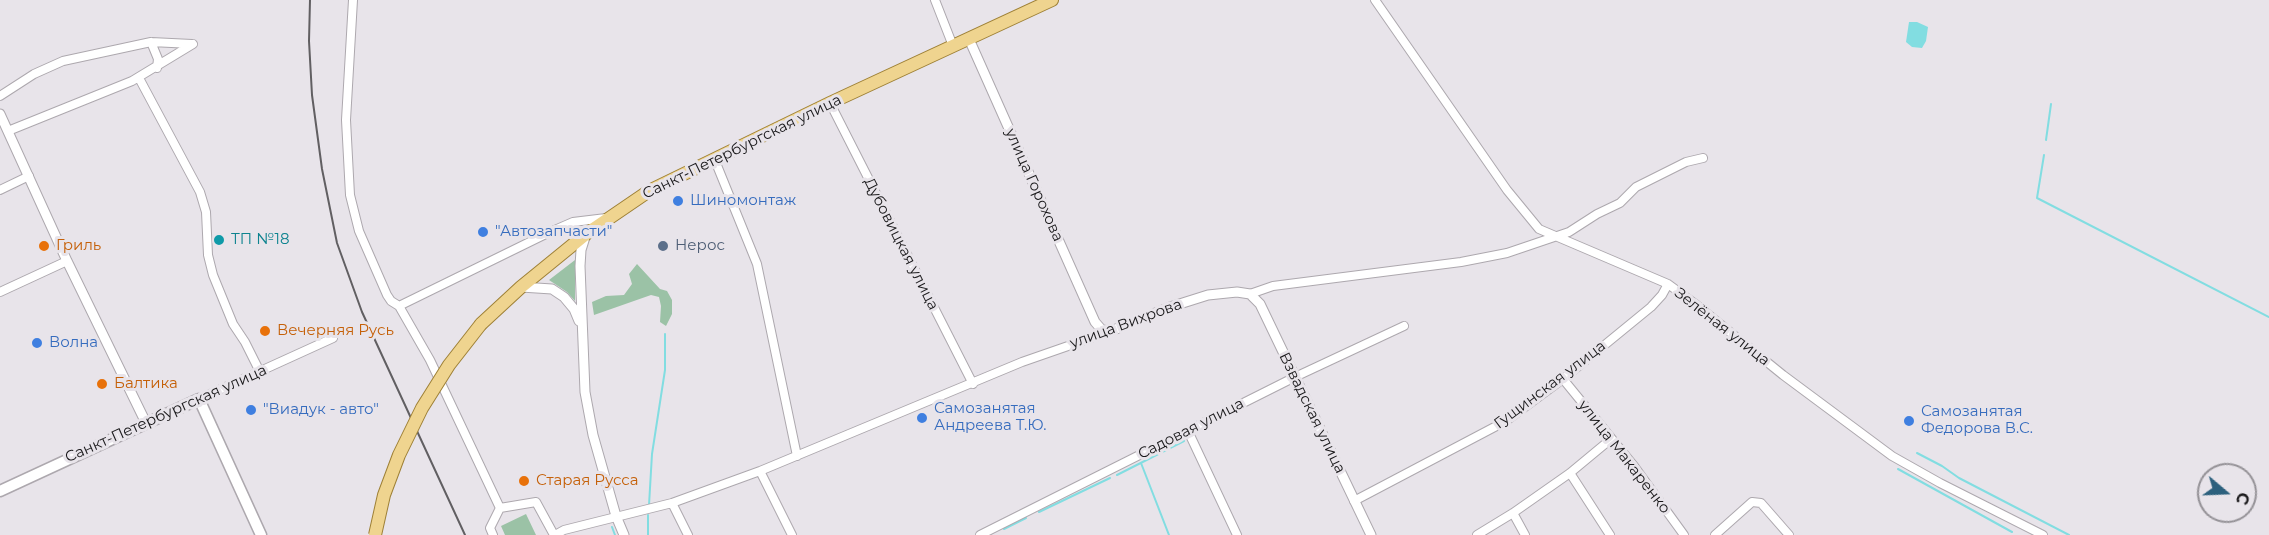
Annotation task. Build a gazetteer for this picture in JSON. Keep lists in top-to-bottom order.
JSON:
{
  "streets": {
    "main road": ["Санкт-Петербургская улица"],
    "street": [
      "улица Горохова",
      "Дубовицкая улица",
      "улица Вихрова",
      "Зелёная улица",
      "Гущинская улица",
      "Взвадская улица",
      "Садовая улица",
      "улица Макаренко"
    ]
  },
  "crossings": [
    ["Санкт-Петербургская улица", "улица Горохова"],
    ["Санкт-Петербургская улица", "Дубовицкая улица"],
    ["улица Горохова", "улица Вихрова"],
    ["Дубовицкая улица", "улица Вихрова"],
    ["улица Вихрова", "Зелёная улица"],
    ["улица Вихрова", "Взвадская улица"],
    ["Зелёная улица", "Гущинская улица"],
    ["Гущинская улица", "Взвадская улица"],
    ["Гущинская улица", "улица Макаренко"],
    ["Взвадская улица", "Садовая улица"]
  ],
  "places": [
    "Шиномонтаж",
    "\"Автозапчасти\"",
    "ТП №18",
    "Гриль",
    "Нерос",
    "Вечерняя Русь",
    "Волна",
    "Балтика",
    "\"Виадук - авто\"",
    "Самозанятая Андреева Т.Ю.",
    "Самозанятая Федорова В.С.",
    "Старая Русса"
  ],
  "north": "right"
}
